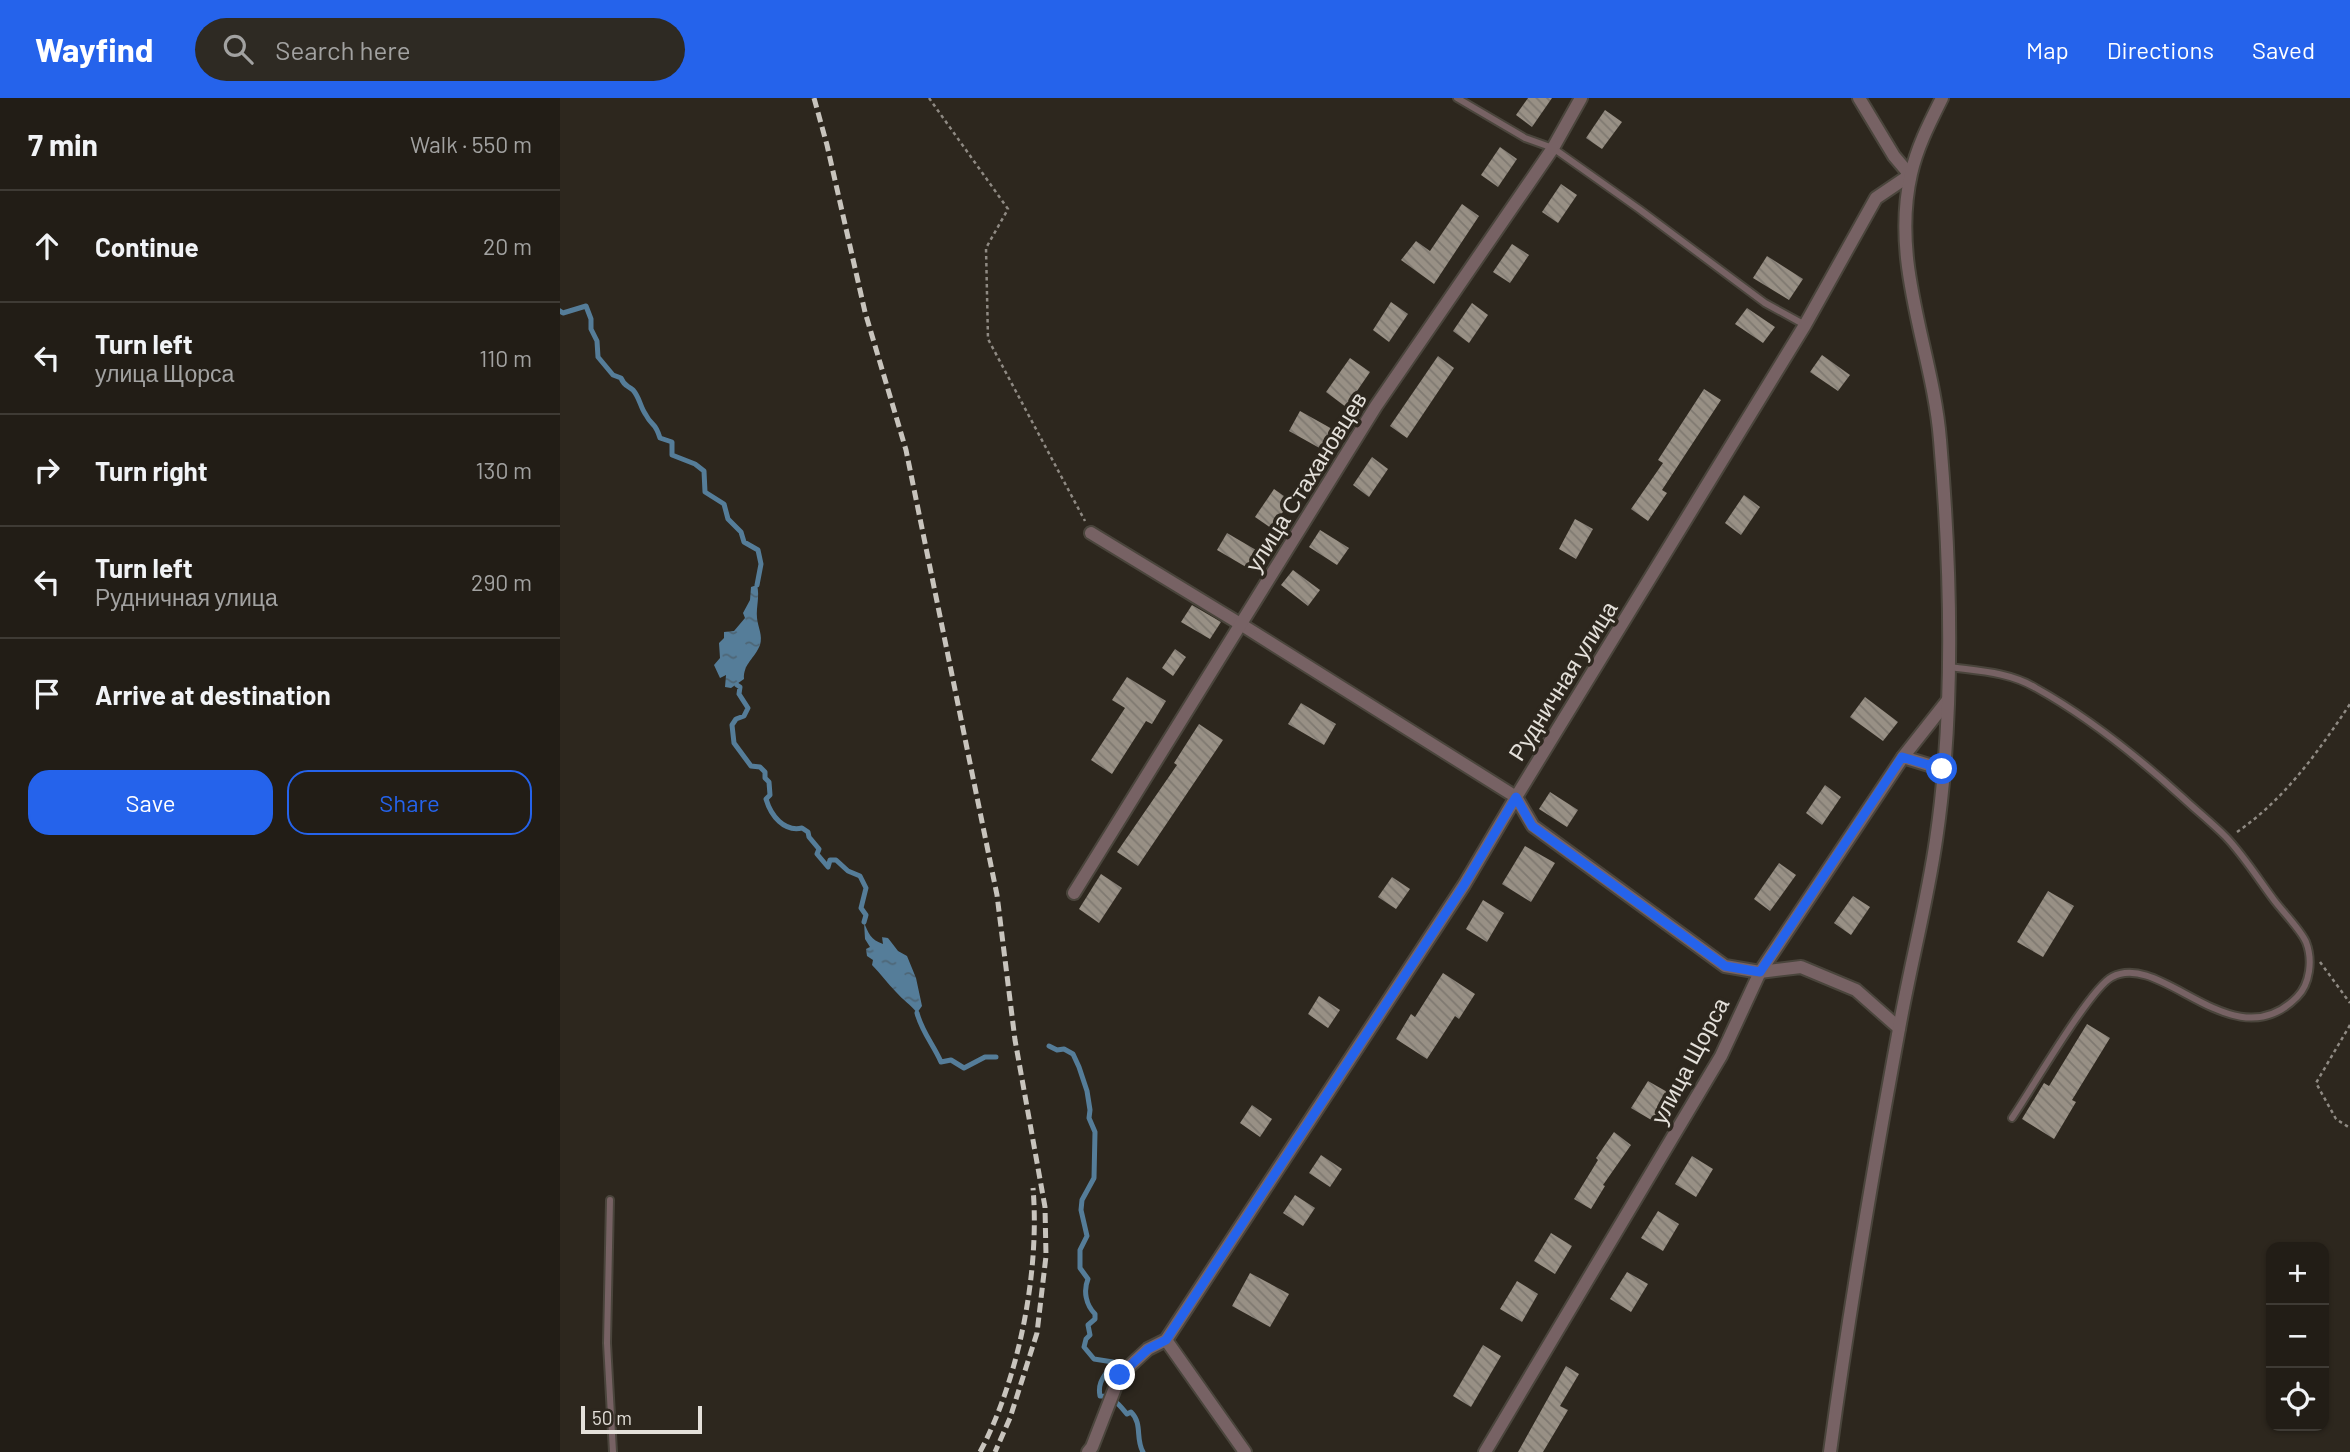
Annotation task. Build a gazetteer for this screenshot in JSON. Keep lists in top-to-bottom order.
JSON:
{
  "streets": {
    "street": ["улица Стахановцев", "Рудничная улица", "улица Щорса"]
  },
  "scale_bar": "50 m",
  "page": {
    "header": "Wayfind",
    "search": "Search here",
    "nav": ["Map", "Directions", "Saved"],
    "heading": ["7 min", "Walk · 550 m"],
    "list": [
      ["Continue", "20 m"],
      ["Turn left", "улица Щорса", "110 m"],
      ["Turn right", "130 m"],
      ["Turn left", "Рудничная улица", "290 m"],
      "Arrive at destination"
    ],
    "buttons": ["Save", "Share"],
    "map_buttons": ["+", "−"],
    "scale": "50 m"
  }
}
